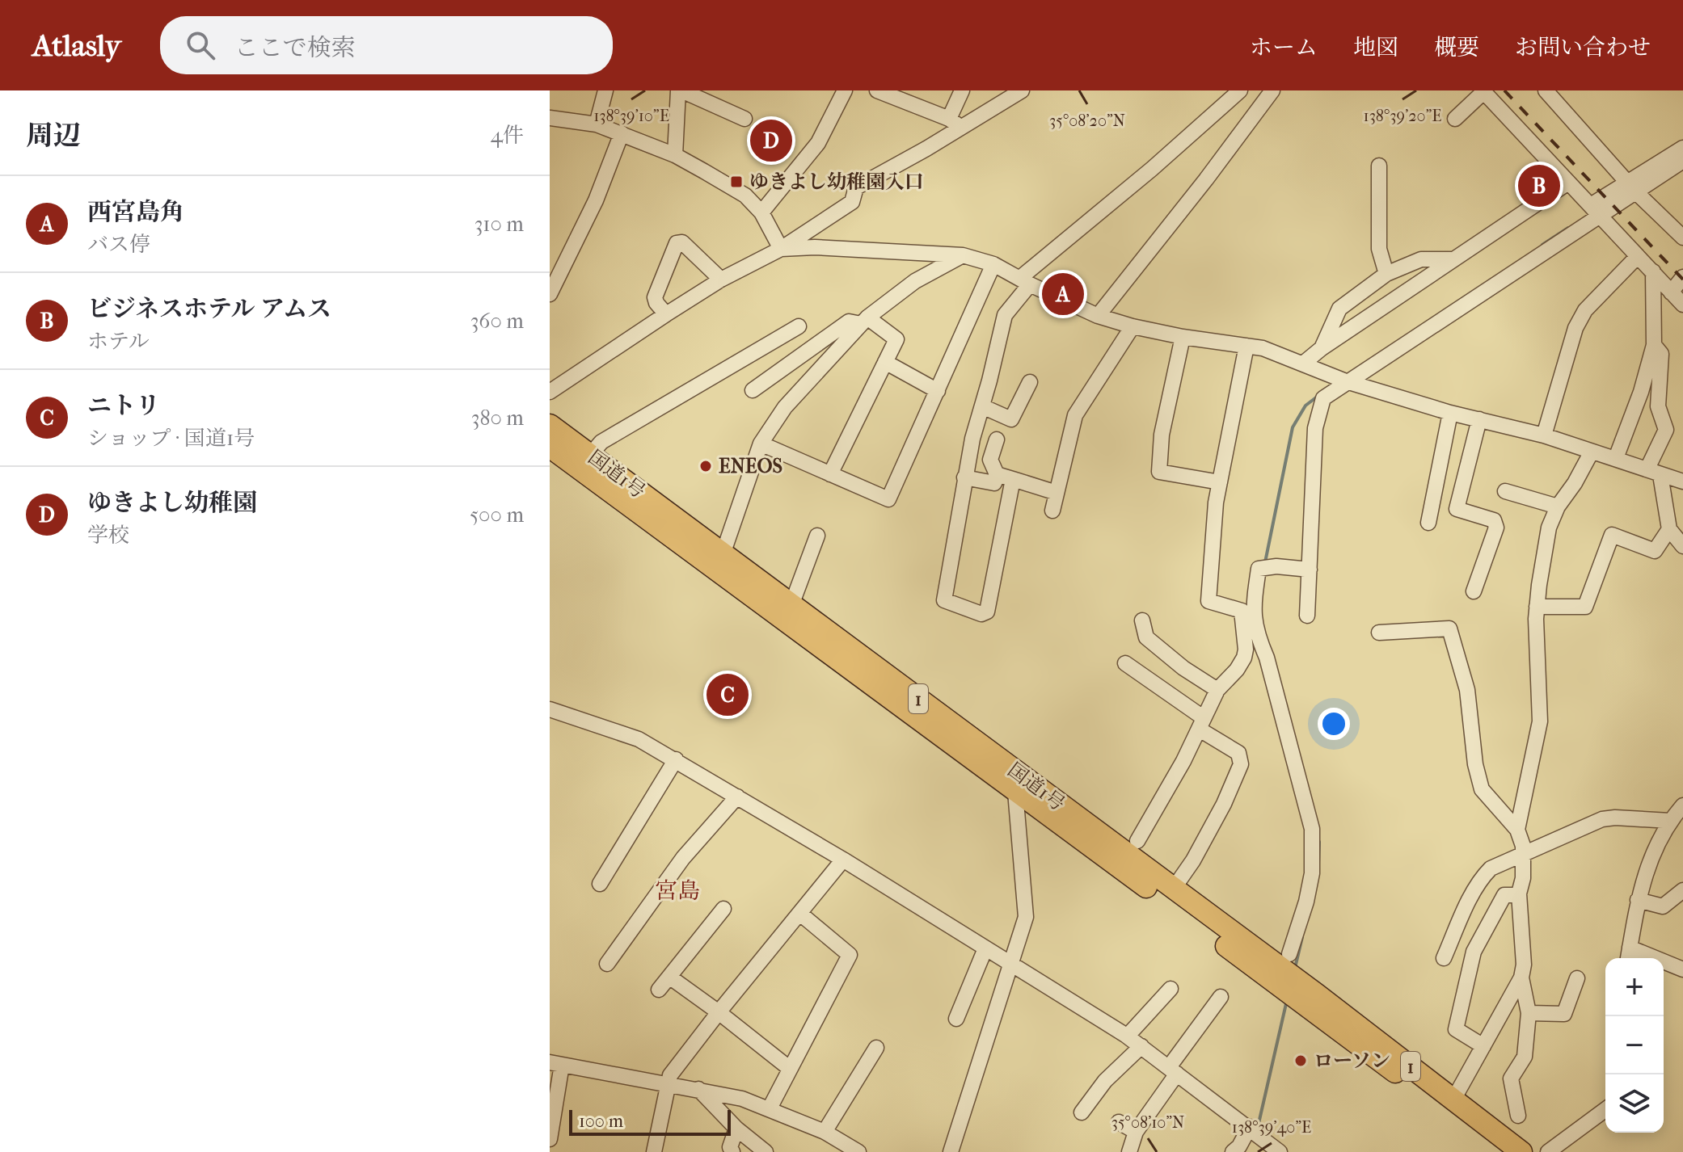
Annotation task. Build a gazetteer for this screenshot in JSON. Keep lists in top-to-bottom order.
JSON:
{
  "streets": {
    "highway": ["国道1号", "1"]
  },
  "districts": ["宮島"],
  "places": {
    "transit": ["ゆきよし幼稚園入口"],
    "other": ["ENEOS", "ローソン"]
  },
  "scale_bar": "100 m",
  "page": {
    "header": "Atlasly",
    "search": "ここで検索",
    "nav": [
      "ホーム",
      "地図",
      "概要",
      "お問い合わせ"
    ],
    "heading": ["周辺", "4件"],
    "pins": [
      "D",
      "B",
      "A",
      "C"
    ],
    "list": [
      {
        "mark": "A",
        "name": "西宮島角",
        "note": "バス停",
        "value": "310 m"
      },
      {
        "mark": "B",
        "name": "ビジネスホテル アムス",
        "note": "ホテル",
        "value": "360 m"
      },
      {
        "mark": "C",
        "name": "ニトリ",
        "note": "ショップ · 国道1号",
        "value": "380 m"
      },
      {
        "mark": "D",
        "name": "ゆきよし幼稚園",
        "note": "学校",
        "value": "500 m"
      }
    ],
    "map_buttons": ["+", "−"],
    "scale": "100 m"
  },
  "coordinates": [
    "138°39'10\"E",
    "138°39'20\"E",
    "35°08'20\"N",
    "35°08'10\"N",
    "138°39'40\"E"
  ]
}
